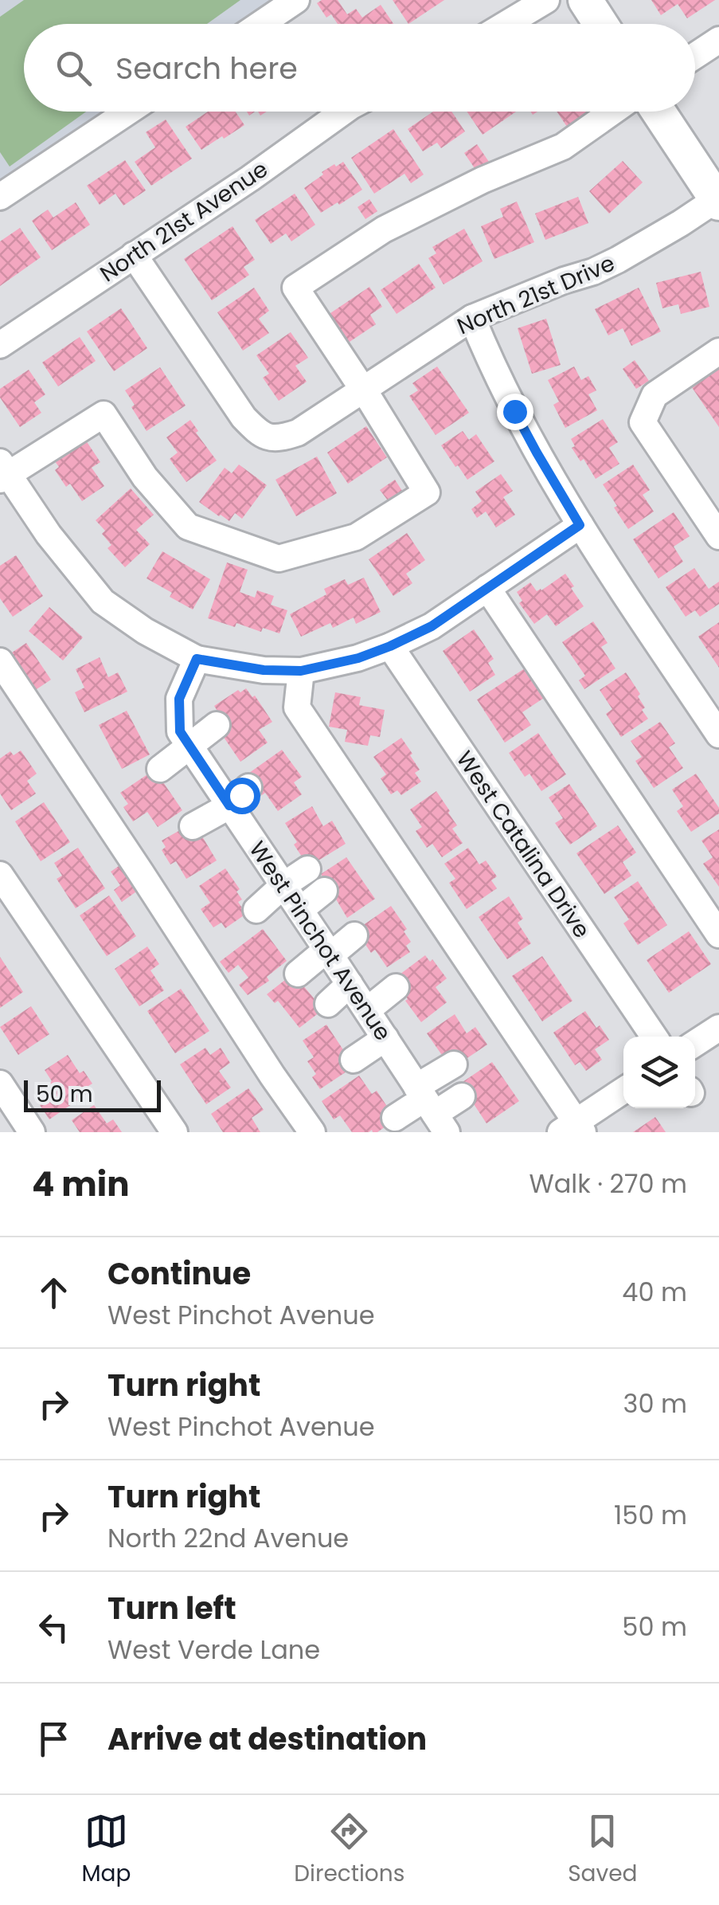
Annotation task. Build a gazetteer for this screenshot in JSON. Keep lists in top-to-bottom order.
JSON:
{
  "streets": {
    "street": [
      "North 21st Avenue",
      "North 21st Drive",
      "West Catalina Drive",
      "West Pinchot Avenue"
    ]
  },
  "crossings": [
    ["North 21st Avenue", "North 21st Drive"]
  ],
  "scale_bar": "50 m",
  "page": {
    "search": "Search here",
    "scale": "50 m",
    "heading": ["4 min", "Walk · 270 m"],
    "list": [
      ["Continue", "West Pinchot Avenue", "40 m"],
      ["Turn right", "West Pinchot Avenue", "30 m"],
      ["Turn right", "North 22nd Avenue", "150 m"],
      ["Turn left", "West Verde Lane", "50 m"],
      "Arrive at destination"
    ],
    "nav": ["Map", "Directions", "Saved"]
  }
}
